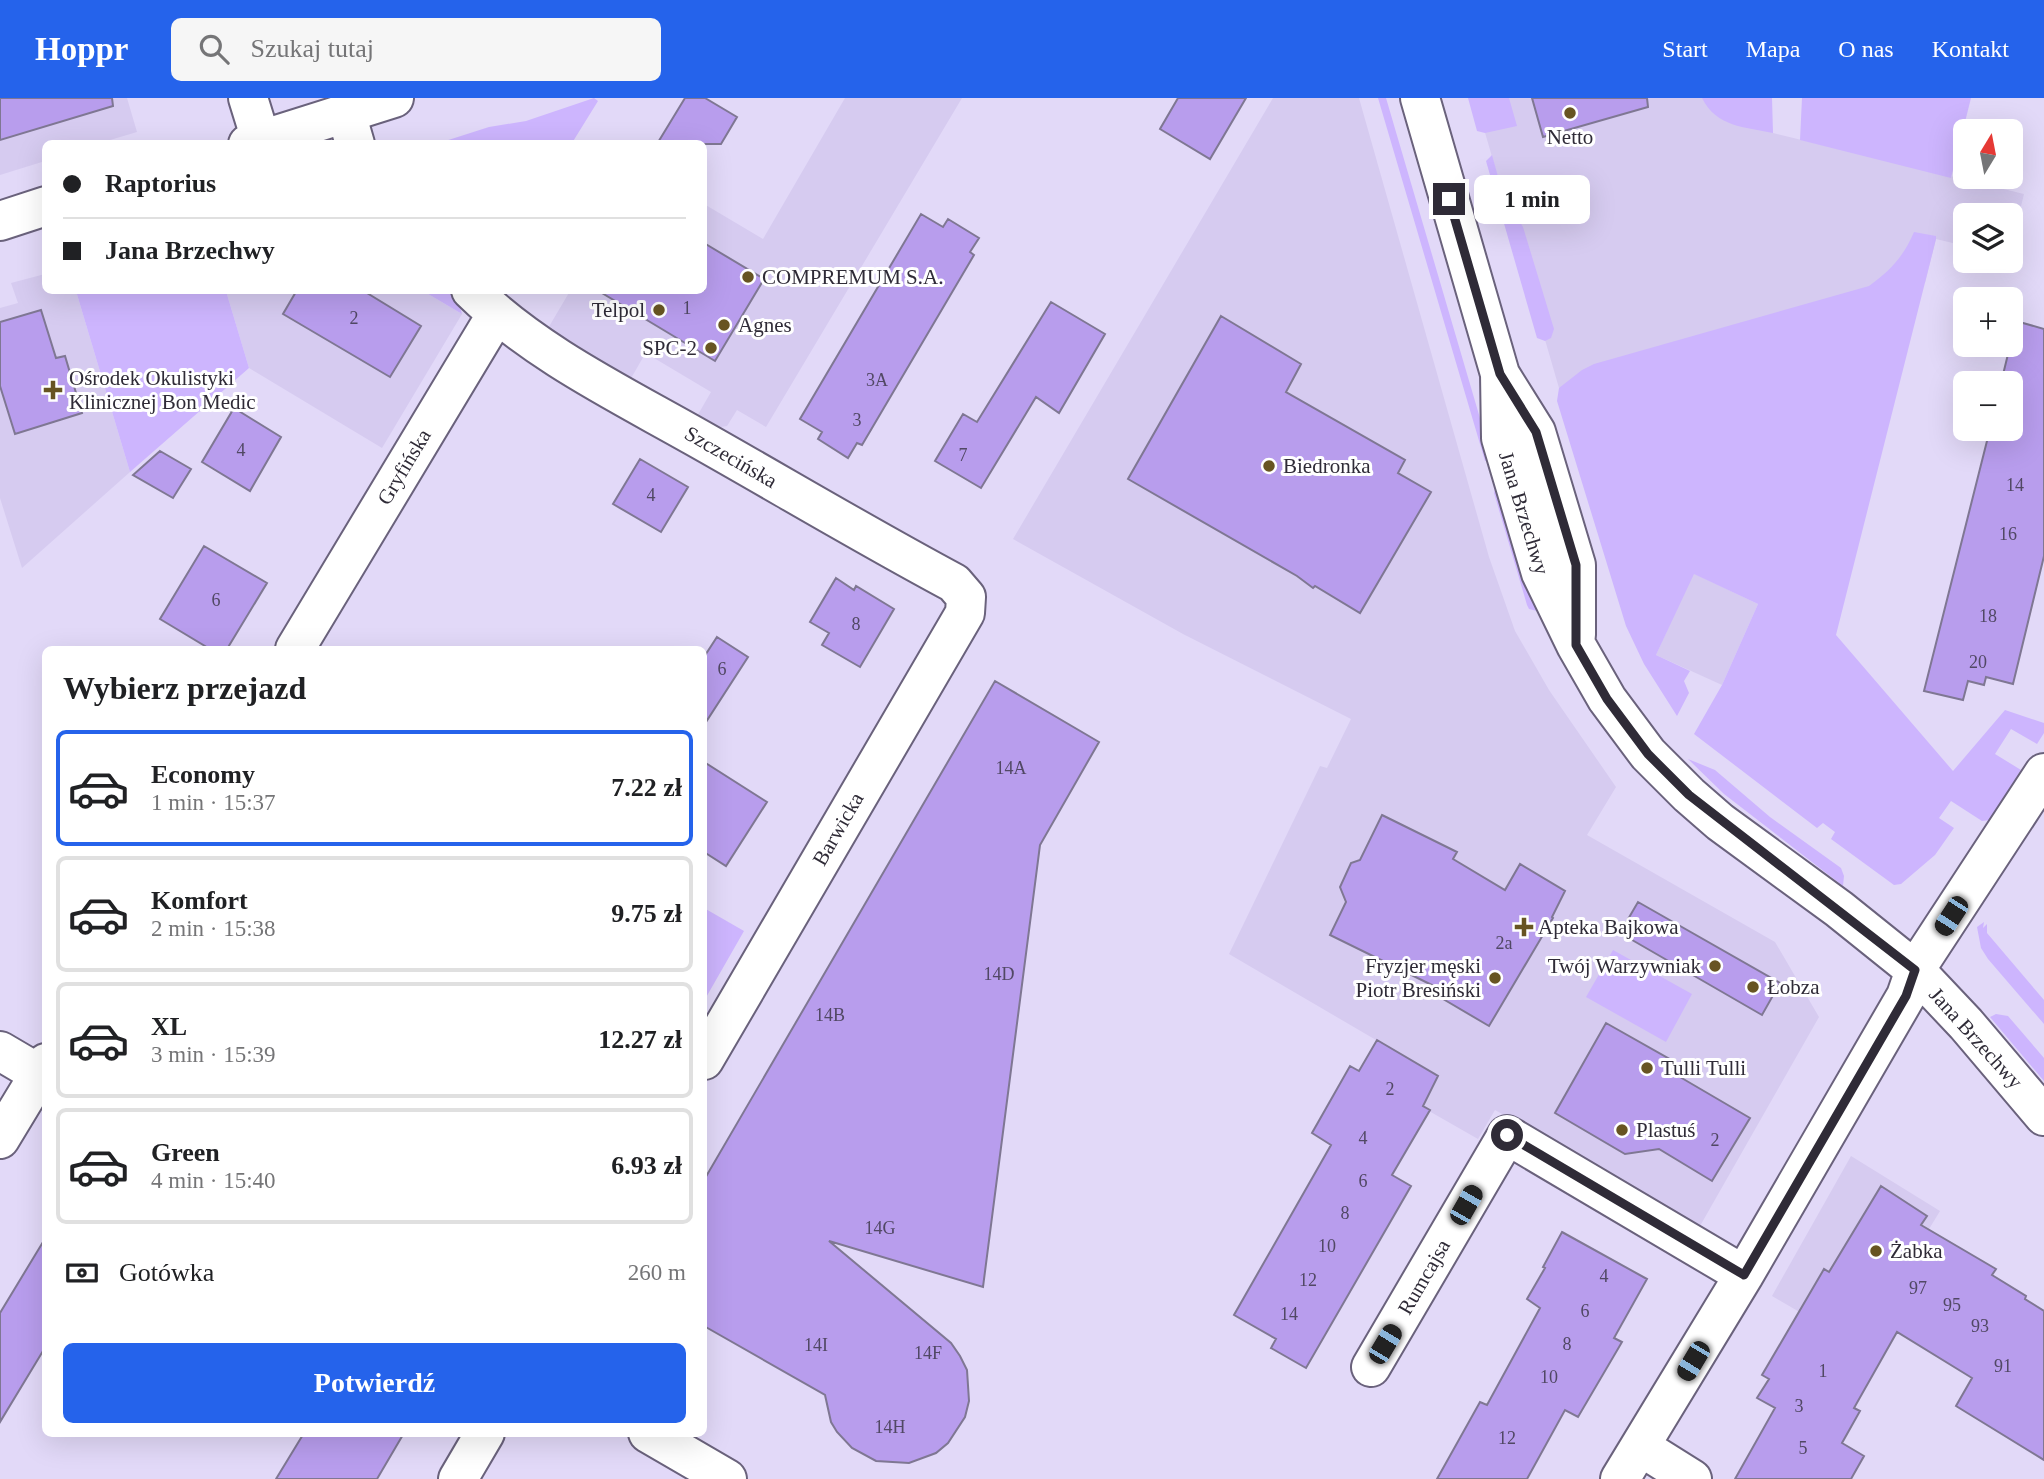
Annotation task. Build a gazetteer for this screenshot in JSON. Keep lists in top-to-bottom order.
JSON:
{
  "streets": {
    "street": [
      "Szczecińska",
      "Gryfińska",
      "Jana Brzechwy",
      "Barwicka",
      "Rumcajsa"
    ]
  },
  "crossings": [
    ["Szczecińska", "Gryfińska"],
    ["Szczecińska", "Barwicka"]
  ],
  "places": {
    "other": [
      "Netto",
      "COMPREMUM S.A.",
      "Telpol",
      "Agnes",
      "SPC-2",
      "Biedronka",
      "Twój Warzywniak",
      "Fryzjer męski Piotr Bresiński",
      "Łobza",
      "Tulli Tulli",
      "Plastuś",
      "Żabka"
    ],
    "health": ["Ośrodek Okulistyki Klinicznej Bon Medic", "Apteka Bajkowa"]
  },
  "house_numbers": [
    "1",
    "2",
    "3A",
    "3",
    "4",
    "7",
    "14",
    "4",
    "16",
    "6",
    "18",
    "8",
    "20",
    "6",
    "14A",
    "2a",
    "14D",
    "14B",
    "2",
    "4",
    "2",
    "6",
    "8",
    "14G",
    "10",
    "4",
    "12",
    "97",
    "95",
    "6",
    "14",
    "93",
    "8",
    "14I",
    "14F",
    "91",
    "1",
    "10",
    "3",
    "14H",
    "12",
    "5"
  ],
  "north": "top",
  "page": {
    "header": "Hoppr",
    "search": "Szukaj tutaj",
    "nav": [
      "Start",
      "Mapa",
      "O nas",
      "Kontakt"
    ],
    "map_buttons": ["+", "−"],
    "banner": ["Raptorius", "Jana Brzechwy"],
    "bubble": "1 min",
    "heading": "Wybierz przejazd",
    "list": [
      {
        "name": "Economy",
        "note": "1 min · 15:37",
        "value": "7.22 zł"
      },
      {
        "name": "Komfort",
        "note": "2 min · 15:38",
        "value": "9.75 zł"
      },
      {
        "name": "XL",
        "note": "3 min · 15:39",
        "value": "12.27 zł"
      },
      {
        "name": "Green",
        "note": "4 min · 15:40",
        "value": "6.93 zł"
      }
    ],
    "pay": ["Gotówka", "260 m"],
    "buttons": "Potwierdź"
  }
}
